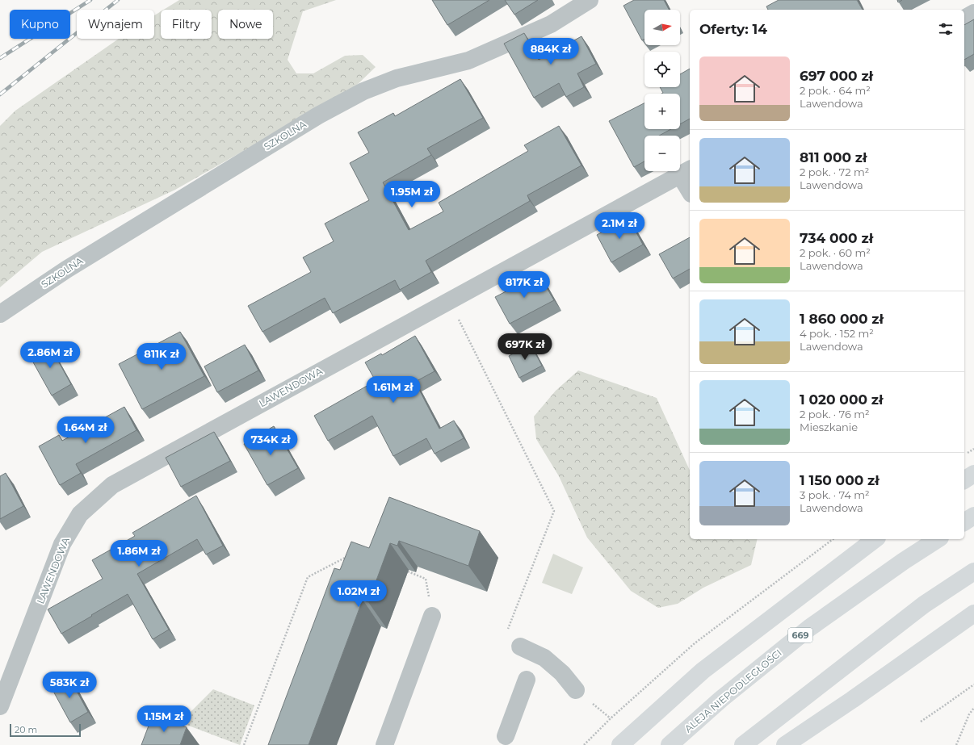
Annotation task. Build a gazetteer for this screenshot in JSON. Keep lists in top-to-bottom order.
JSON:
{
  "streets": {
    "main road": ["669", "ALEJA NIEPODLEGŁOŚCI"],
    "street": ["SZKOLNA", "LAWENDOWA"]
  },
  "scale_bar": "20 m",
  "north": "right",
  "page": {
    "map_buttons": ["+", "−"],
    "chip": [
      "Kupno",
      "Wynajem",
      "Filtry",
      "Nowe"
    ],
    "heading": "Oferty: 14",
    "price": [
      "884K zł",
      "1.95M zł",
      "2.1M zł",
      "817K zł",
      "697K zł",
      "2.86M zł",
      "811K zł",
      "1.61M zł",
      "1.64M zł",
      "734K zł",
      "1.86M zł",
      "1.02M zł",
      "583K zł",
      "1.15M zł"
    ],
    "list": [
      {
        "name": "697 000 zł",
        "note": "2 pok. · 64 m² · Lawendowa"
      },
      {
        "name": "811 000 zł",
        "note": "2 pok. · 72 m² · Lawendowa"
      },
      {
        "name": "734 000 zł",
        "note": "2 pok. · 60 m² · Lawendowa"
      },
      {
        "name": "1 860 000 zł",
        "note": "4 pok. · 152 m² · Lawendowa"
      },
      {
        "name": "1 020 000 zł",
        "note": "2 pok. · 76 m² · Mieszkanie"
      },
      {
        "name": "1 150 000 zł",
        "note": "3 pok. · 74 m² · Lawendowa"
      }
    ],
    "scale": "20 m"
  }
}
